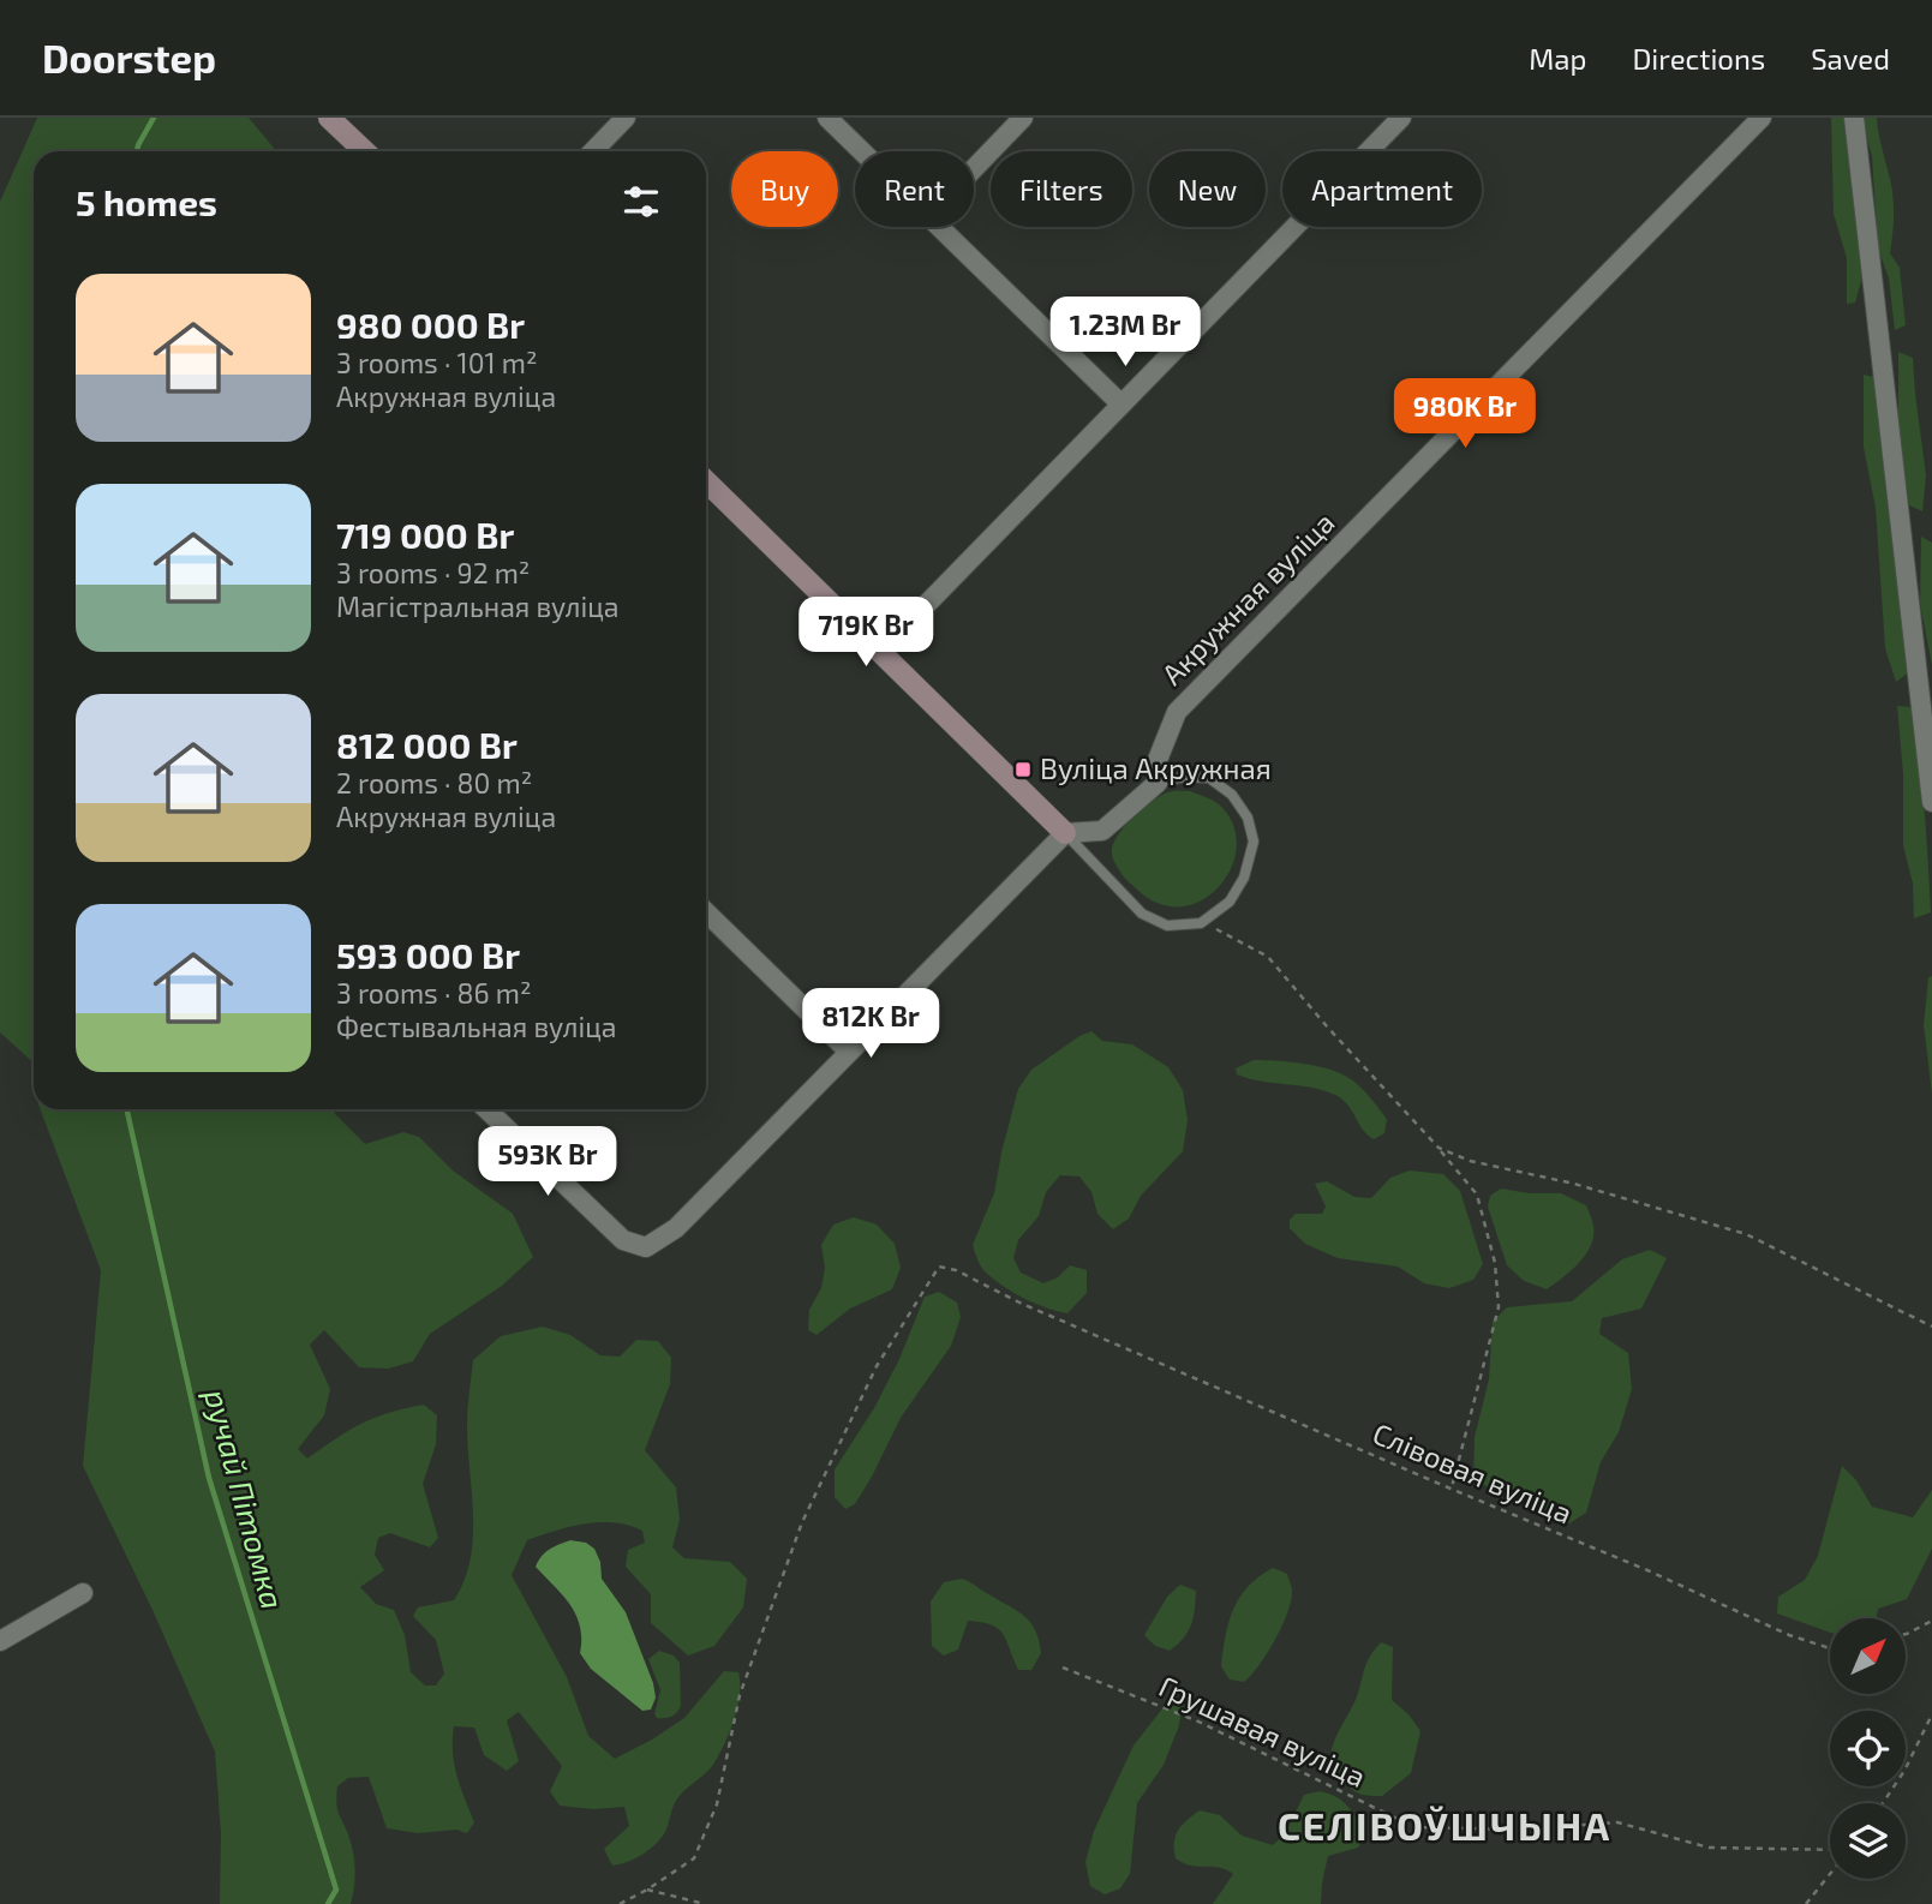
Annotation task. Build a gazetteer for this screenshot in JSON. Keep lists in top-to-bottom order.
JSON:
{
  "streets": {
    "street": ["Акружная вуліца"],
    "path": ["Слівовая вуліца", "Грушавая вуліца"]
  },
  "districts": ["СЕЛІВОЎШЧЫНА"],
  "water": ["ручай Пітомка"],
  "places": {
    "transit": ["Вуліца Акружная"]
  },
  "north": "top right",
  "page": {
    "header": "Doorstep",
    "nav": ["Map", "Directions", "Saved"],
    "chip": [
      "Buy",
      "Rent",
      "Filters",
      "New",
      "Apartment"
    ],
    "heading": "5 homes",
    "list": [
      {
        "name": "980 000 Br",
        "note": "3 rooms · 101 m² · Акружная вуліца"
      },
      {
        "name": "719 000 Br",
        "note": "3 rooms · 92 m² · Магістральная вуліца"
      },
      {
        "name": "812 000 Br",
        "note": "2 rooms · 80 m² · Акружная вуліца"
      },
      {
        "name": "593 000 Br",
        "note": "3 rooms · 86 m² · Фестывальная вуліца"
      }
    ],
    "price": [
      "1.23M Br",
      "980K Br",
      "719K Br",
      "812K Br",
      "593K Br"
    ]
  }
}
